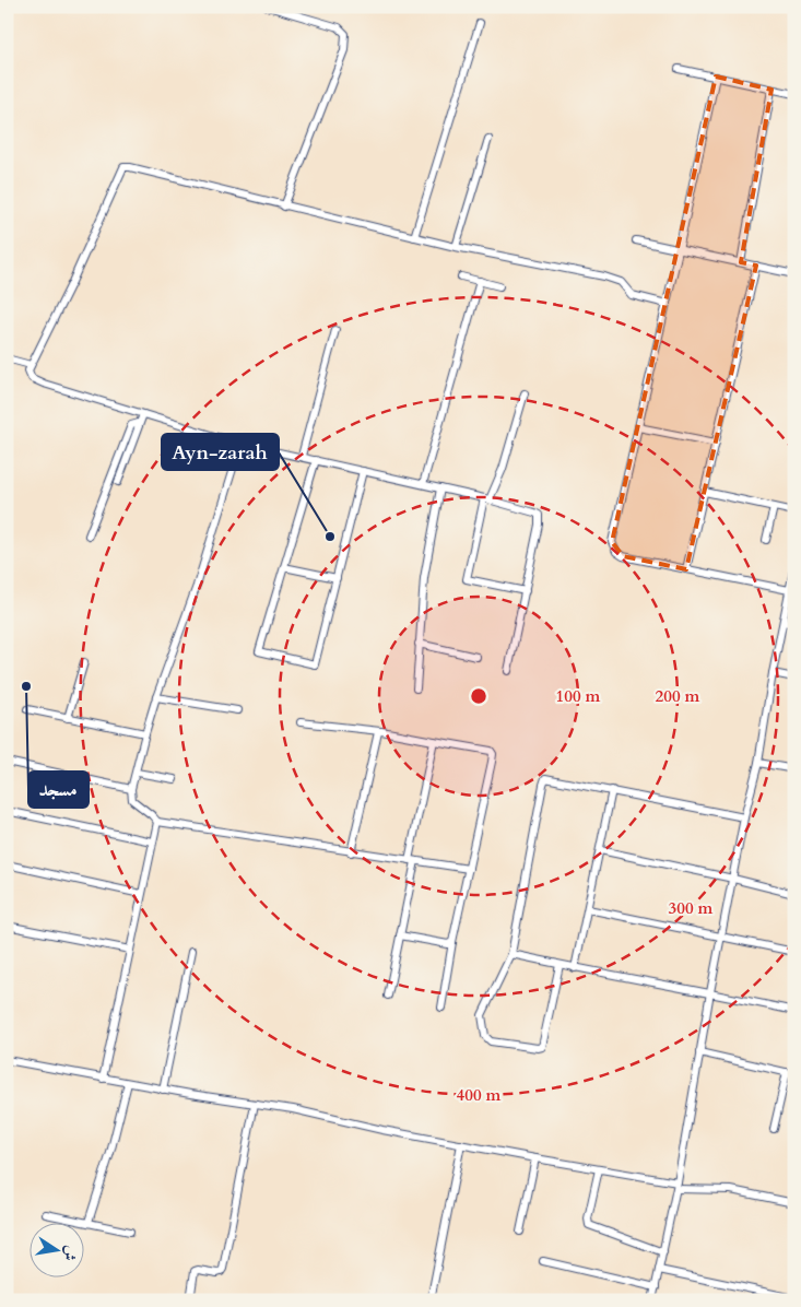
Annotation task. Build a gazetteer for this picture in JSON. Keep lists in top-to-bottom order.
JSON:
{
  "places": ["Ayn-zarah", "مسجد"],
  "north": "right",
  "rings": [
    "100 m",
    "200 m",
    "300 m",
    "400 m"
  ]
}
